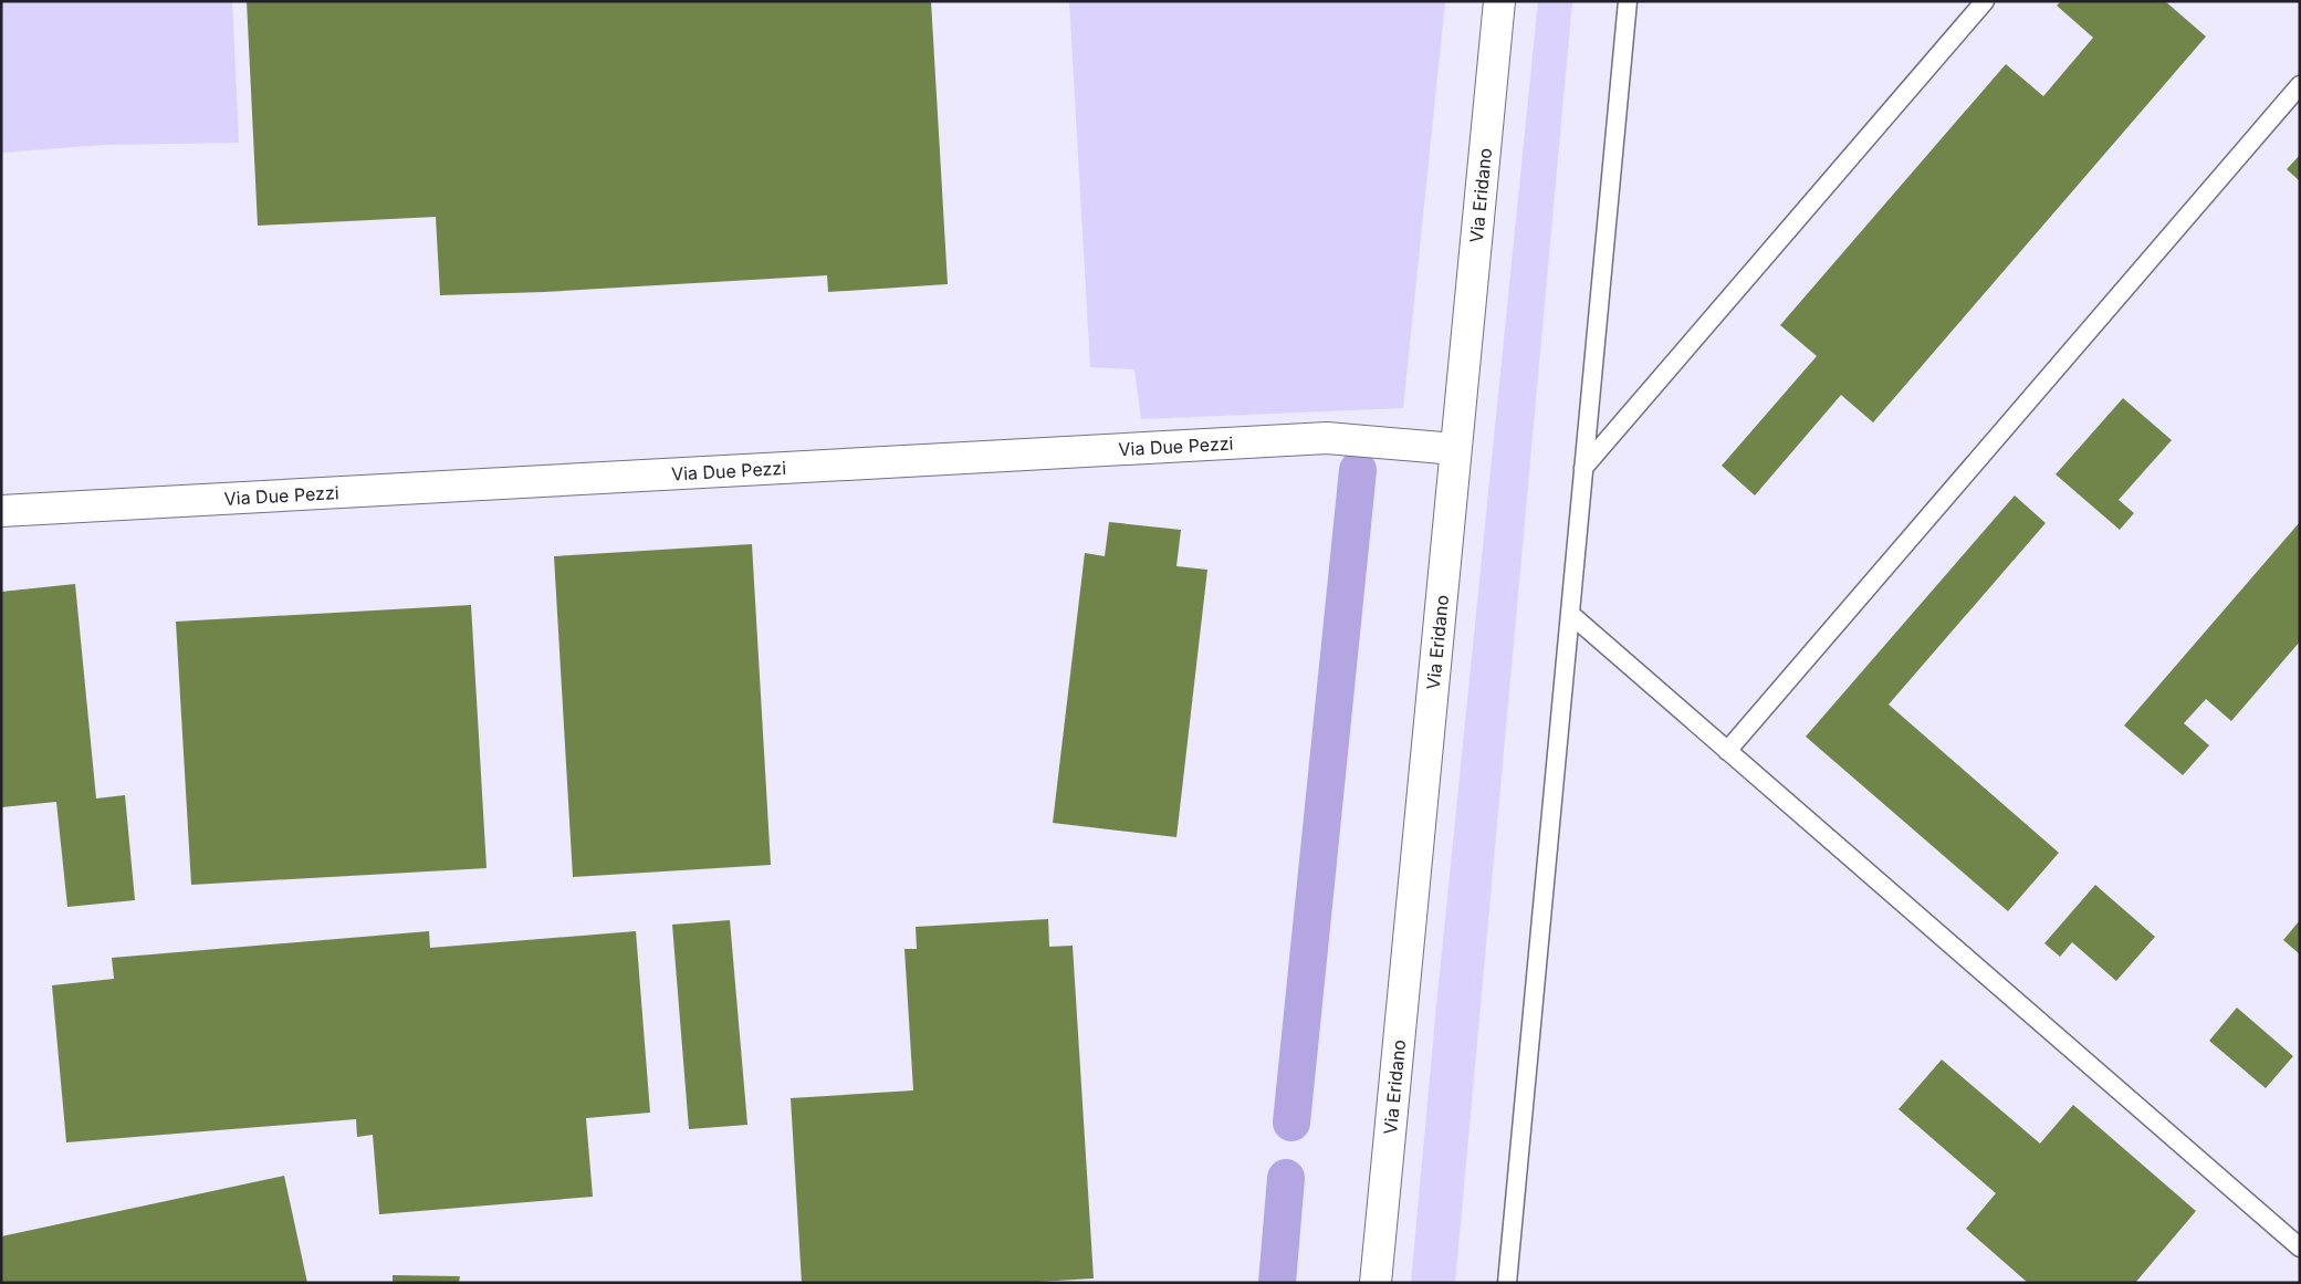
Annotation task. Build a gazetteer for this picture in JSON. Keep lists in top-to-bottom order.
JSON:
{
  "streets": {
    "street": ["Via Eridano", "Via Due Pezzi"]
  },
  "crossings": [
    ["Via Eridano", "Via Due Pezzi"]
  ]
}
